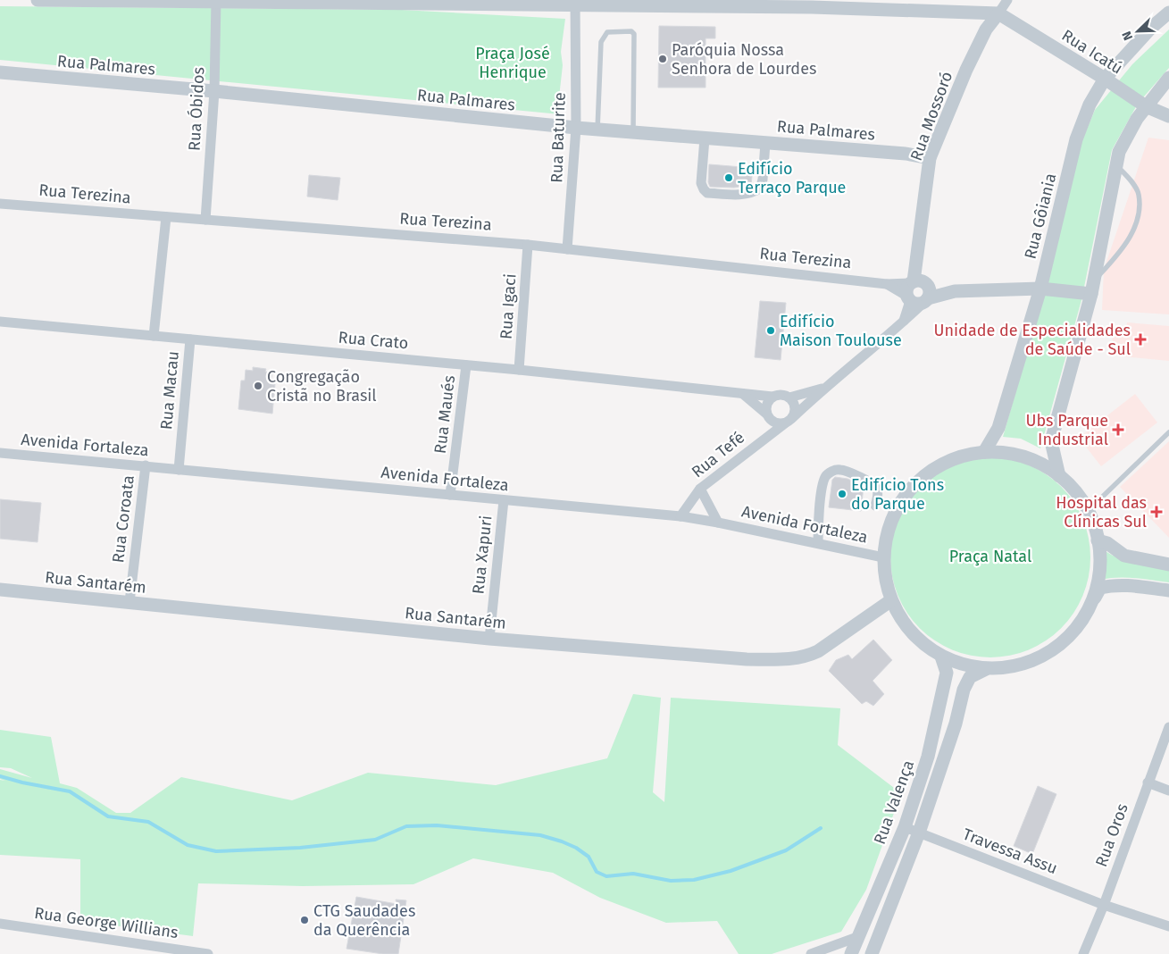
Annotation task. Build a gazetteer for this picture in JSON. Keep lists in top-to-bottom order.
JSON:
{
  "streets": {
    "street": [
      "Rua Icatú",
      "Rua Palmares",
      "Rua Óbidos",
      "Rua Mossoró",
      "Rua Baturite",
      "Rua Terezina",
      "Rua Gôiania",
      "Rua Igaci",
      "Rua Crato",
      "Rua Macau",
      "Rua Maués",
      "Avenida Fortaleza",
      "Rua Tefé",
      "Rua Coroata",
      "Rua Xapuri",
      "Rua Santarém",
      "Rua Valença",
      "Rua Oros",
      "Travessa Assu",
      "Rua George Willians"
    ]
  },
  "crossings": [
    ["Rua Icatú", "Rua Mossoró"],
    ["Rua Icatú", "Rua Gôiania"],
    ["Rua Palmares", "Rua Óbidos"],
    ["Rua Palmares", "Rua Mossoró"],
    ["Rua Palmares", "Rua Baturite"],
    ["Rua Óbidos", "Rua Terezina"],
    ["Rua Mossoró", "Rua Terezina"],
    ["Rua Mossoró", "Rua Tefé"],
    ["Rua Baturite", "Rua Terezina"],
    ["Rua Terezina", "Rua Gôiania"],
    ["Rua Terezina", "Rua Igaci"],
    ["Rua Terezina", "Rua Tefé"],
    ["Rua Igaci", "Rua Crato"],
    ["Rua Crato", "Rua Macau"],
    ["Rua Crato", "Rua Maués"],
    ["Rua Crato", "Rua Tefé"],
    ["Rua Macau", "Avenida Fortaleza"],
    ["Rua Maués", "Avenida Fortaleza"],
    ["Avenida Fortaleza", "Rua Tefé"],
    ["Avenida Fortaleza", "Rua Coroata"],
    ["Avenida Fortaleza", "Rua Xapuri"],
    ["Rua Coroata", "Rua Santarém"],
    ["Rua Xapuri", "Rua Santarém"],
    ["Rua Valença", "Travessa Assu"],
    ["Rua Oros", "Travessa Assu"]
  ],
  "parks": ["Praça José Henrique", "Praça Natal"],
  "places": {
    "other": [
      "Paróquia Nossa Senhora de Lourdes",
      "Edifício Terraço Parque",
      "Edifício Maison Toulouse",
      "Congregação Cristã no Brasil",
      "Edifício Tons do Parque",
      "CTG Saudades da Querência"
    ],
    "health": ["Unidade de Especialidades de Saúde - Sul", "Ubs Parque Industrial", "Hospital das Clínicas Sul"]
  },
  "north": "bottom left"
}
